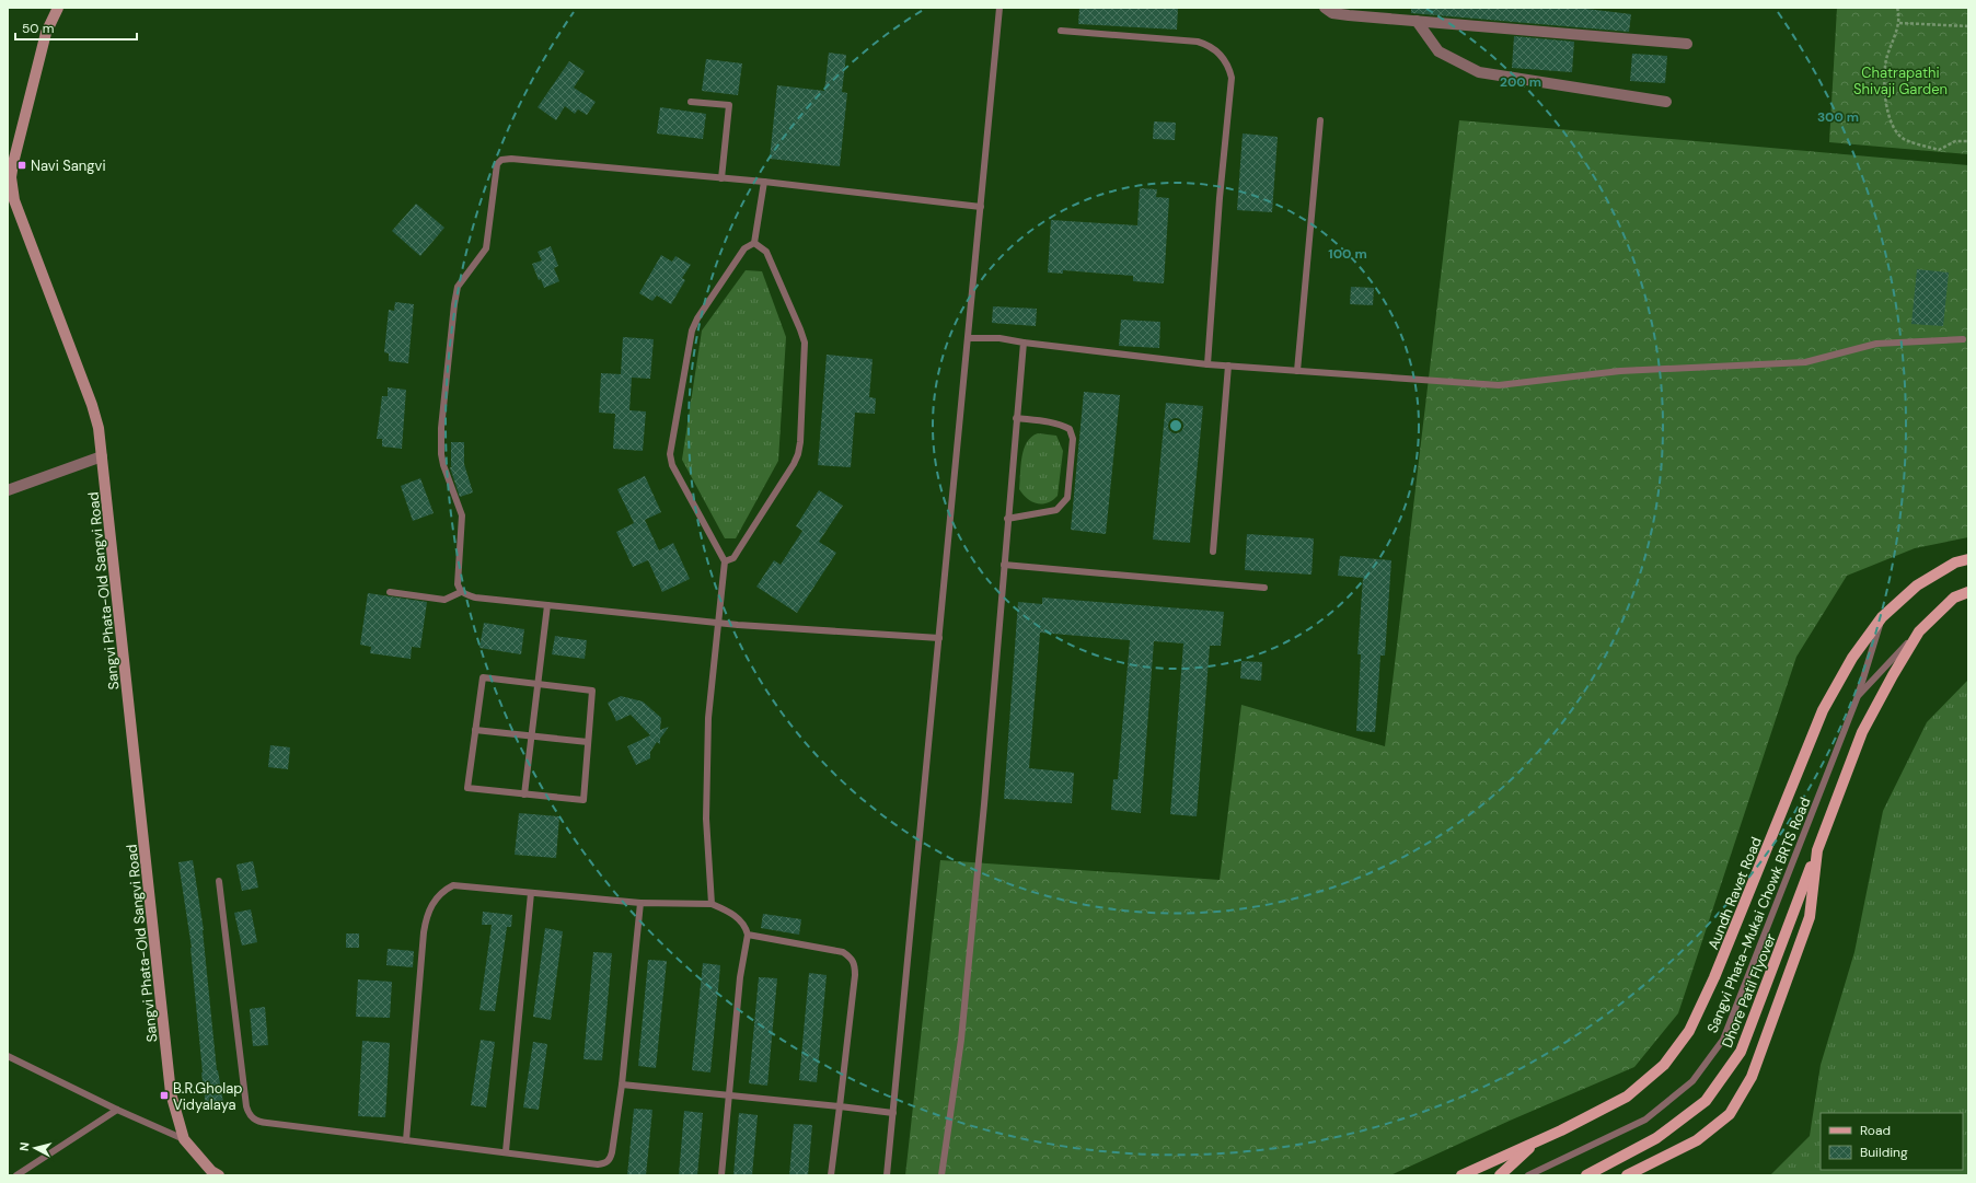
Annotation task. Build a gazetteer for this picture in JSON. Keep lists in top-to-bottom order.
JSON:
{
  "streets": {
    "main road": ["Sangvi Phata-Old Sangvi Road", "Aundh Ravet Road", "Dhore Patil Flyover"],
    "lane": ["Sangvi Phata-Mukai Chowk BRTS Road"]
  },
  "crossings": [
    ["Aundh Ravet Road", "Sangvi Phata-Mukai Chowk BRTS Road"]
  ],
  "parks": ["Chatrapathi Shivaji Garden"],
  "places": {
    "transit": ["Navi Sangvi", "B.R.Gholap Vidyalaya"]
  },
  "legend": ["Road", "Building"],
  "scale_bar": "50 m",
  "north": "left",
  "rings": ["200 m", "300 m", "100 m"]
}
